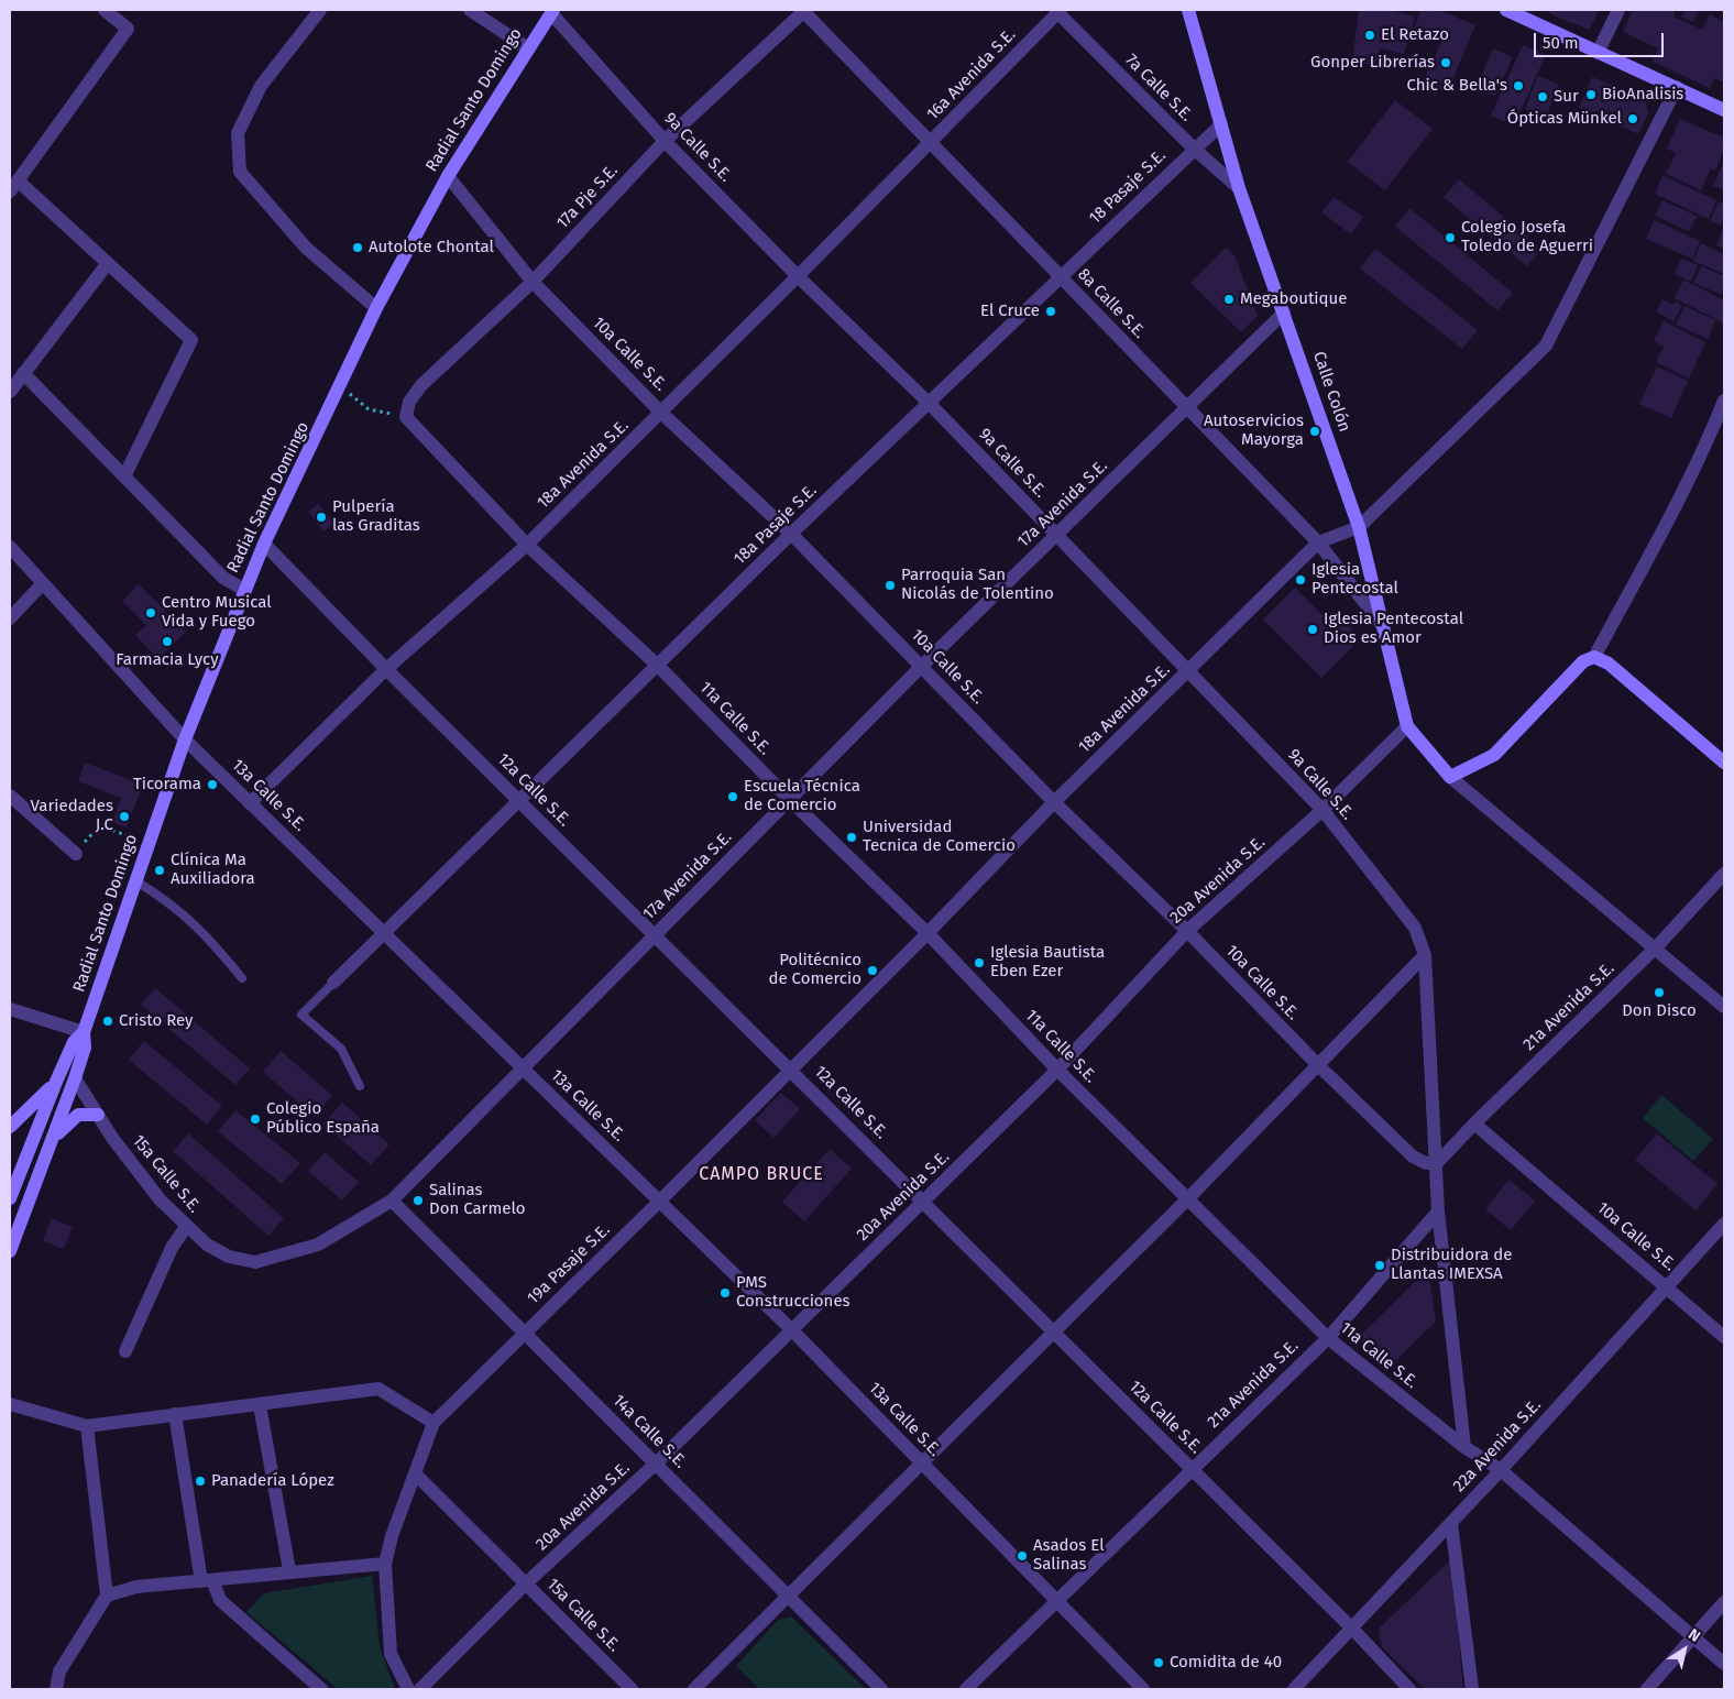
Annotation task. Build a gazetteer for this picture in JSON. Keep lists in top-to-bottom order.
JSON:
{
  "streets": {
    "main road": ["Radial Santo Domingo", "Calle Colón"],
    "street": [
      "16a Avenida S.E.",
      "7a Calle S.E.",
      "9a Calle S.E.",
      "18 Pasaje S.E.",
      "17a Pje S.E.",
      "8a Calle S.E.",
      "10a Calle S.E.",
      "18a Avenida S.E.",
      "17a Avenida S.E.",
      "18a Pasaje S.E.",
      "11a Calle S.E.",
      "12a Calle S.E.",
      "13a Calle S.E.",
      "20a Avenida S.E.",
      "21a Avenida S.E.",
      "15a Calle S.E.",
      "19a Pasaje S.E.",
      "14a Calle S.E.",
      "22a Avenida S.E."
    ]
  },
  "crossings": [
    ["16a Avenida S.E.", "7a Calle S.E."],
    ["16a Avenida S.E.", "8a Calle S.E."],
    ["16a Avenida S.E.", "18a Avenida S.E."],
    ["7a Calle S.E.", "18 Pasaje S.E."],
    ["7a Calle S.E.", "Calle Colón"],
    ["Radial Santo Domingo", "9a Calle S.E."],
    ["Radial Santo Domingo", "10a Calle S.E."],
    ["Radial Santo Domingo", "12a Calle S.E."],
    ["Radial Santo Domingo", "13a Calle S.E."],
    ["Radial Santo Domingo", "15a Calle S.E."],
    ["9a Calle S.E.", "17a Pje S.E."],
    ["9a Calle S.E.", "10a Calle S.E."],
    ["9a Calle S.E.", "18a Avenida S.E."],
    ["9a Calle S.E.", "17a Avenida S.E."],
    ["9a Calle S.E.", "18a Pasaje S.E."],
    ["9a Calle S.E.", "11a Calle S.E."],
    ["9a Calle S.E.", "20a Avenida S.E."],
    ["9a Calle S.E.", "21a Avenida S.E."],
    ["18 Pasaje S.E.", "8a Calle S.E."],
    ["18 Pasaje S.E.", "Calle Colón"],
    ["18 Pasaje S.E.", "18a Pasaje S.E."],
    ["17a Pje S.E.", "8a Calle S.E."],
    ["17a Pje S.E.", "10a Calle S.E."],
    ["17a Pje S.E.", "11a Calle S.E."],
    ["8a Calle S.E.", "Calle Colón"],
    ["8a Calle S.E.", "18a Avenida S.E."],
    ["8a Calle S.E.", "17a Avenida S.E."],
    ["8a Calle S.E.", "18a Pasaje S.E."],
    ["10a Calle S.E.", "18a Avenida S.E."],
    ["10a Calle S.E.", "17a Avenida S.E."],
    ["10a Calle S.E.", "18a Pasaje S.E."],
    ["10a Calle S.E.", "20a Avenida S.E."],
    ["10a Calle S.E.", "21a Avenida S.E."],
    ["10a Calle S.E.", "22a Avenida S.E."],
    ["Calle Colón", "18a Avenida S.E."],
    ["Calle Colón", "17a Avenida S.E."],
    ["Calle Colón", "20a Avenida S.E."],
    ["18a Avenida S.E.", "11a Calle S.E."],
    ["18a Avenida S.E.", "12a Calle S.E."],
    ["18a Avenida S.E.", "13a Calle S.E."],
    ["18a Avenida S.E.", "19a Pasaje S.E."],
    ["17a Avenida S.E.", "11a Calle S.E."],
    ["17a Avenida S.E.", "12a Calle S.E."],
    ["17a Avenida S.E.", "13a Calle S.E."],
    ["17a Avenida S.E.", "15a Calle S.E."],
    ["17a Avenida S.E.", "14a Calle S.E."],
    ["18a Pasaje S.E.", "11a Calle S.E."],
    ["18a Pasaje S.E.", "12a Calle S.E."],
    ["11a Calle S.E.", "20a Avenida S.E."],
    ["11a Calle S.E.", "21a Avenida S.E."],
    ["11a Calle S.E.", "19a Pasaje S.E."],
    ["11a Calle S.E.", "22a Avenida S.E."],
    ["12a Calle S.E.", "20a Avenida S.E."],
    ["12a Calle S.E.", "21a Avenida S.E."],
    ["12a Calle S.E.", "19a Pasaje S.E."],
    ["12a Calle S.E.", "22a Avenida S.E."],
    ["13a Calle S.E.", "20a Avenida S.E."],
    ["13a Calle S.E.", "21a Avenida S.E."],
    ["13a Calle S.E.", "19a Pasaje S.E."],
    ["20a Avenida S.E.", "15a Calle S.E."],
    ["20a Avenida S.E.", "14a Calle S.E."],
    ["15a Calle S.E.", "19a Pasaje S.E."],
    ["19a Pasaje S.E.", "14a Calle S.E."]
  ],
  "districts": ["CAMPO BRUCE"],
  "places": [
    "El Retazo",
    "Gonper Librerías",
    "Chic & Bella's",
    "BioAnalisis",
    "Sur",
    "Ópticas Münkel",
    "Colegio Josefa Toledo de Aguerri",
    "Autolote Chontal",
    "Megaboutique",
    "El Cruce",
    "Autoservicios Mayorga",
    "Pulpería las Graditas",
    "Iglesia Pentecostal",
    "Parroquia San Nicolás de Tolentino",
    "Centro Musical Vida y Fuego",
    "Iglesia Pentecostal Dios es Amor",
    "Farmacia Lycy",
    "Ticorama",
    "Escuela Técnica de Comercio",
    "Variedades J.C",
    "Universidad Tecnica de Comercio",
    "Clínica Ma Auxiliadora",
    "Iglesia Bautista Eben Ezer",
    "Politécnico de Comercio",
    "Don Disco",
    "Cristo Rey",
    "Colegio Público España",
    "Salinas Don Carmelo",
    "Distribuidora de Llantas IMEXSA",
    "PMS Construcciones",
    "Panadería López",
    "Asados El Salinas",
    "Comidita de 40"
  ],
  "scale_bar": "50 m",
  "north": "top right"
}
